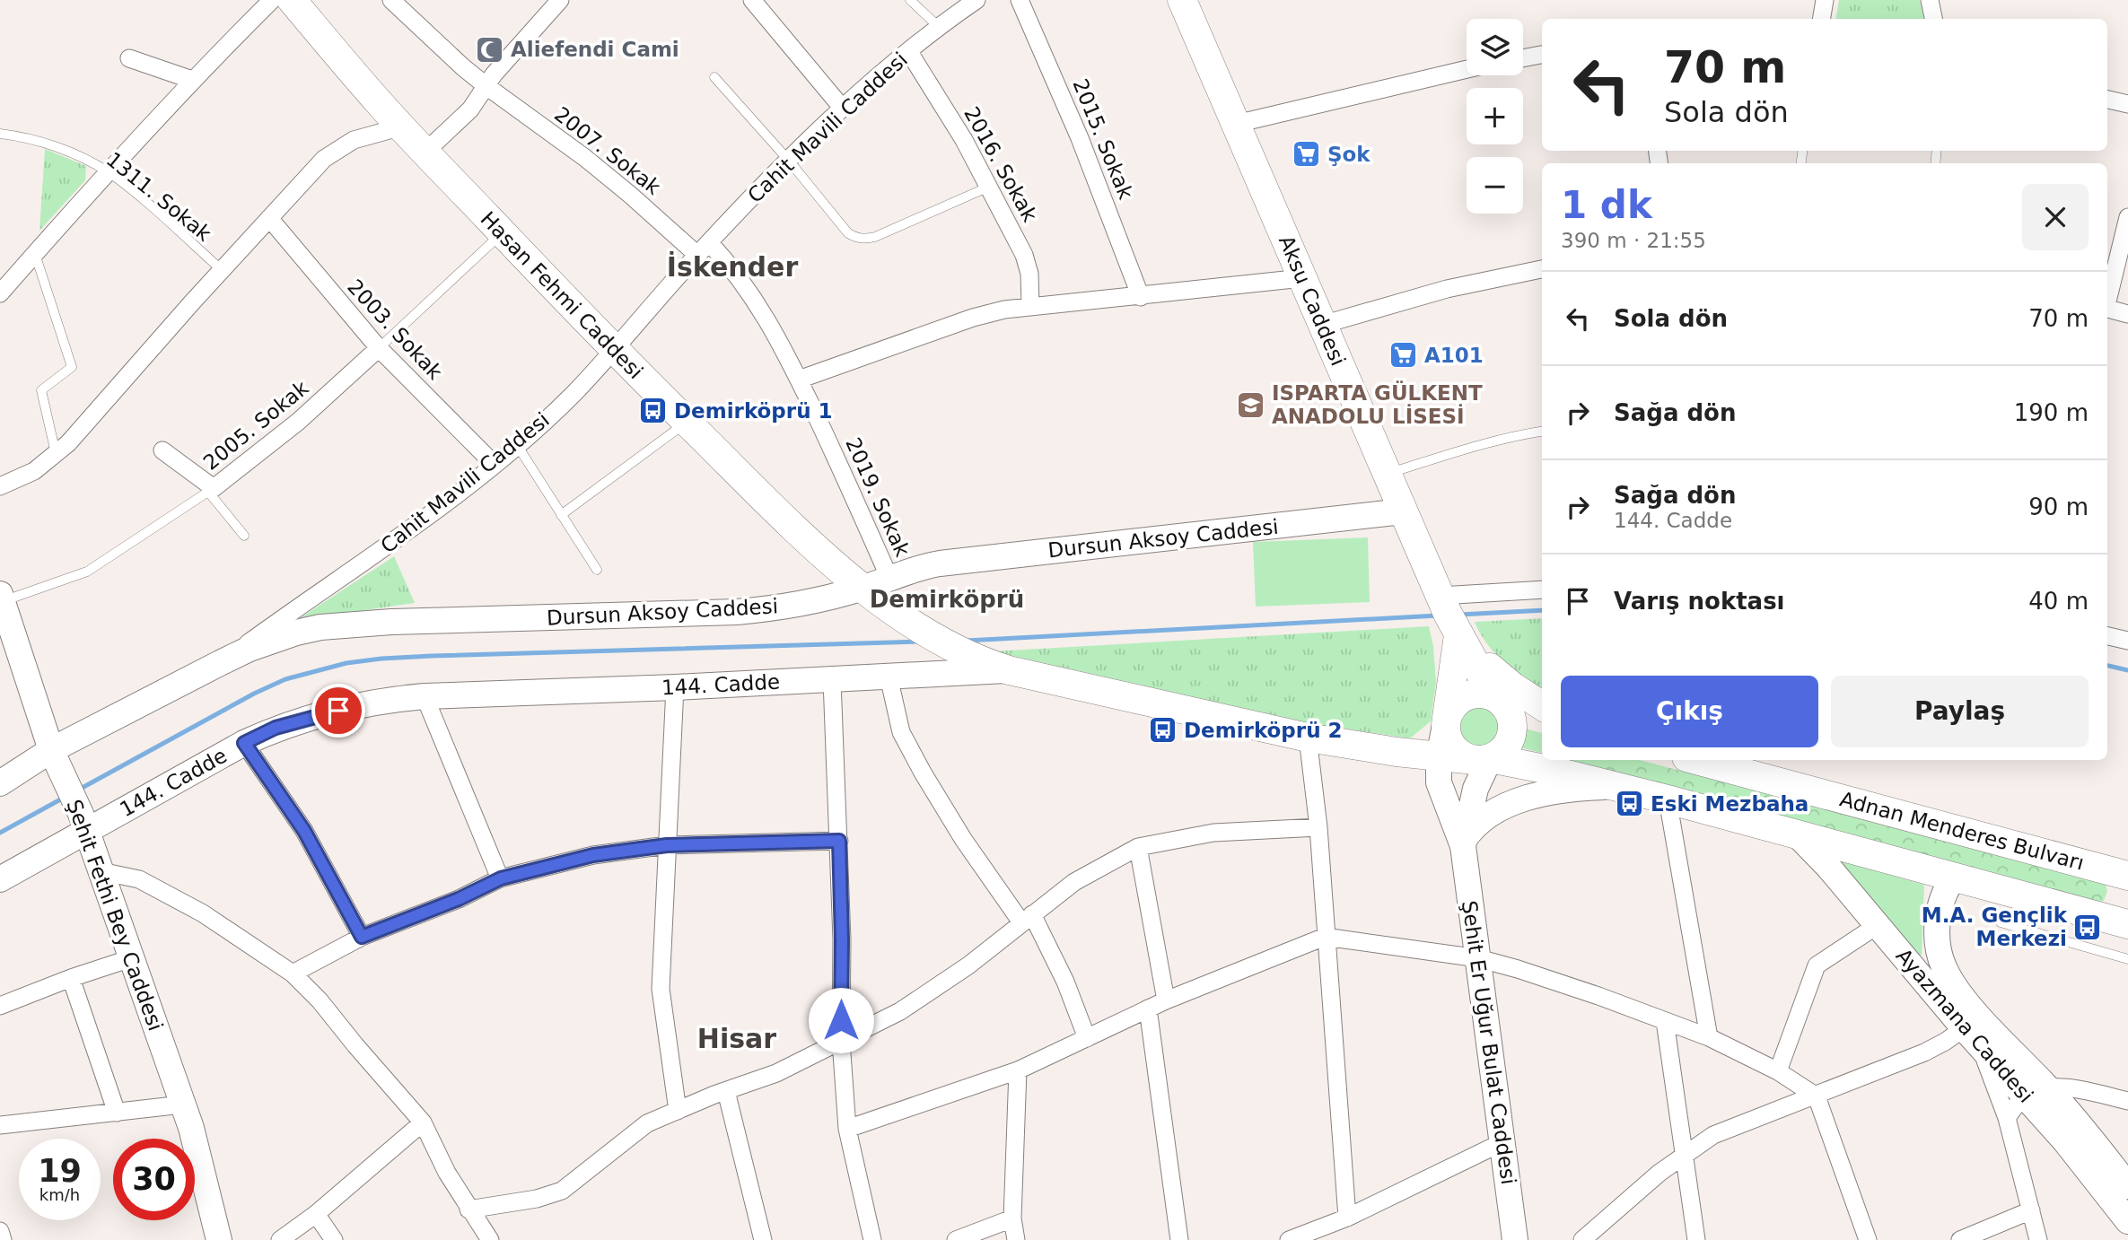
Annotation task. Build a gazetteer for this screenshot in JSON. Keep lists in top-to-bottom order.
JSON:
{
  "streets": {
    "main road": [
      "Hasan Fehmi Caddesi",
      "Aksu Caddesi",
      "144. Cadde",
      "Adnan Menderes Bulvarı"
    ],
    "street": [
      "Cahit Mavili Caddesi",
      "2015. Sokak",
      "2007. Sokak",
      "2016. Sokak",
      "2003. Sokak",
      "2005. Sokak",
      "2019. Sokak",
      "Dursun Aksoy Caddesi",
      "Şehit Fethi Bey Caddesi",
      "Ayazmana Caddesi",
      "Şehit Er Uğur Bulat Caddesi"
    ],
    "lane": ["1311. Sokak"]
  },
  "crossings": [
    ["Cahit Mavili Caddesi", "2007. Sokak"],
    ["Cahit Mavili Caddesi", "2016. Sokak"],
    ["Cahit Mavili Caddesi", "Hasan Fehmi Caddesi"],
    ["Cahit Mavili Caddesi", "2003. Sokak"],
    ["Cahit Mavili Caddesi", "2019. Sokak"],
    ["Cahit Mavili Caddesi", "Dursun Aksoy Caddesi"],
    ["Cahit Mavili Caddesi", "Şehit Fethi Bey Caddesi"],
    ["2007. Sokak", "2019. Sokak"],
    ["Hasan Fehmi Caddesi", "2005. Sokak"],
    ["Hasan Fehmi Caddesi", "2019. Sokak"],
    ["Hasan Fehmi Caddesi", "Dursun Aksoy Caddesi"],
    ["Hasan Fehmi Caddesi", "144. Cadde"],
    ["Aksu Caddesi", "Dursun Aksoy Caddesi"],
    ["Aksu Caddesi", "144. Cadde"],
    ["Aksu Caddesi", "Şehit Er Uğur Bulat Caddesi"],
    ["2003. Sokak", "2005. Sokak"],
    ["2005. Sokak", "Şehit Fethi Bey Caddesi"],
    ["2019. Sokak", "Dursun Aksoy Caddesi"],
    ["144. Cadde", "Şehit Fethi Bey Caddesi"],
    ["144. Cadde", "Şehit Er Uğur Bulat Caddesi"]
  ],
  "districts": ["İskender", "Demirköprü", "Hisar"],
  "places": {
    "mosque": ["Aliefendi Cami"],
    "supermarket": ["Şok", "A101"],
    "school or university": ["ISPARTA GÜLKENT ANADOLU LİSESİ"],
    "bus stop": [
      "Demirköprü 1",
      "Demirköprü 2",
      "Eski Mezbaha",
      "M.A. Gençlik Merkezi"
    ]
  },
  "page": {
    "map_buttons": ["+", "−"],
    "turn": ["70 m", "Sola dön"],
    "heading": ["1 dk", "390 m · 21:55"],
    "list": [
      {
        "name": "Sola dön",
        "value": "70 m"
      },
      {
        "name": "Sağa dön",
        "value": "190 m"
      },
      {
        "name": "Sağa dön",
        "note": "144. Cadde",
        "value": "90 m"
      },
      {
        "name": "Varış noktası",
        "value": "40 m"
      }
    ],
    "buttons": ["Çıkış", "Paylaş"],
    "speed": "19 km/h",
    "limit": "30"
  }
}
